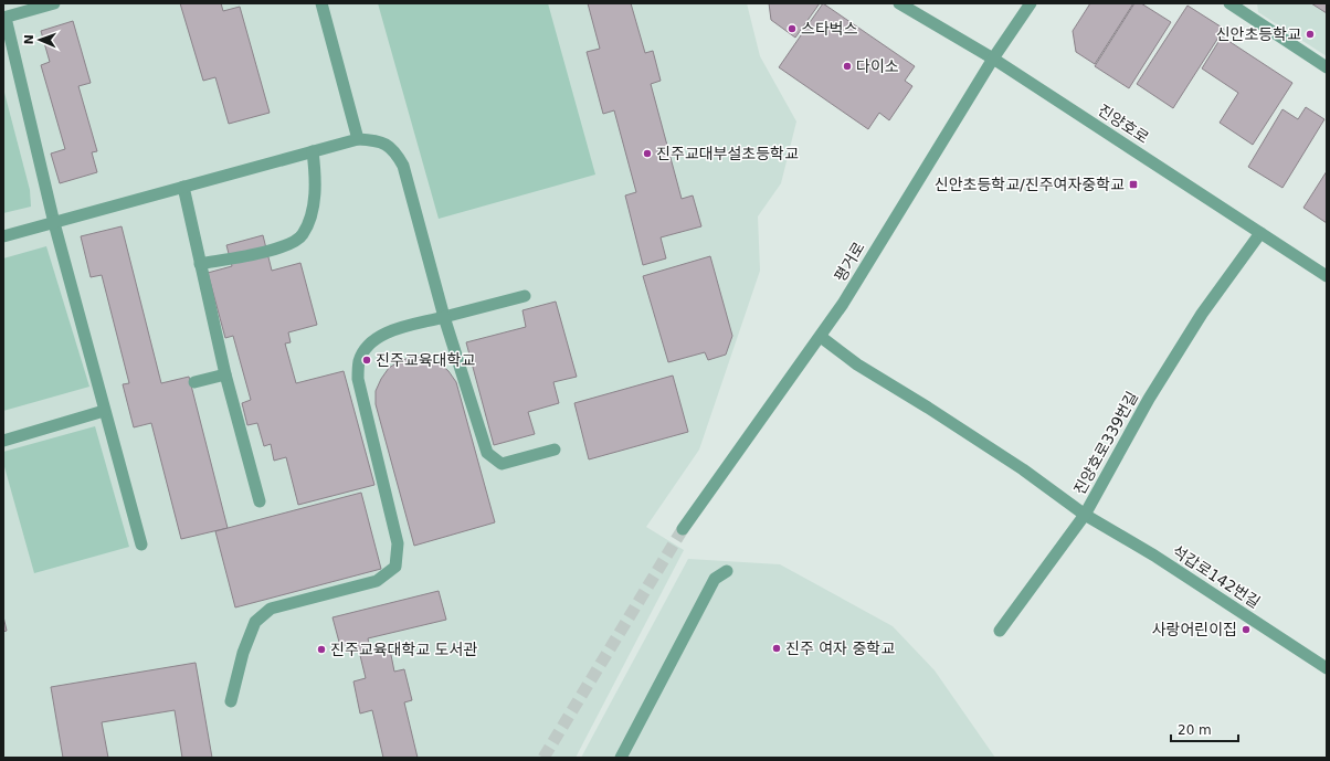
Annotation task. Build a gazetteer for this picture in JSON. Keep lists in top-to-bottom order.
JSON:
{
  "streets": {
    "street": [
      "진양호로",
      "평거로",
      "진양호로339번길",
      "석갑로142번길"
    ]
  },
  "crossings": [
    ["진양호로", "평거로"],
    ["진양호로", "진양호로339번길"],
    ["평거로", "진양호로339번길"],
    ["진양호로339번길", "석갑로142번길"]
  ],
  "places": {
    "other": [
      "스타벅스",
      "신안초등학교",
      "다이소",
      "진주교대부설초등학교",
      "진주교육대학교",
      "사랑어린이집",
      "진주 여자 중학교",
      "진주교육대학교 도서관"
    ],
    "transit": ["신안초등학교/진주여자중학교"]
  },
  "scale_bar": "20 m",
  "north": "left"
}
